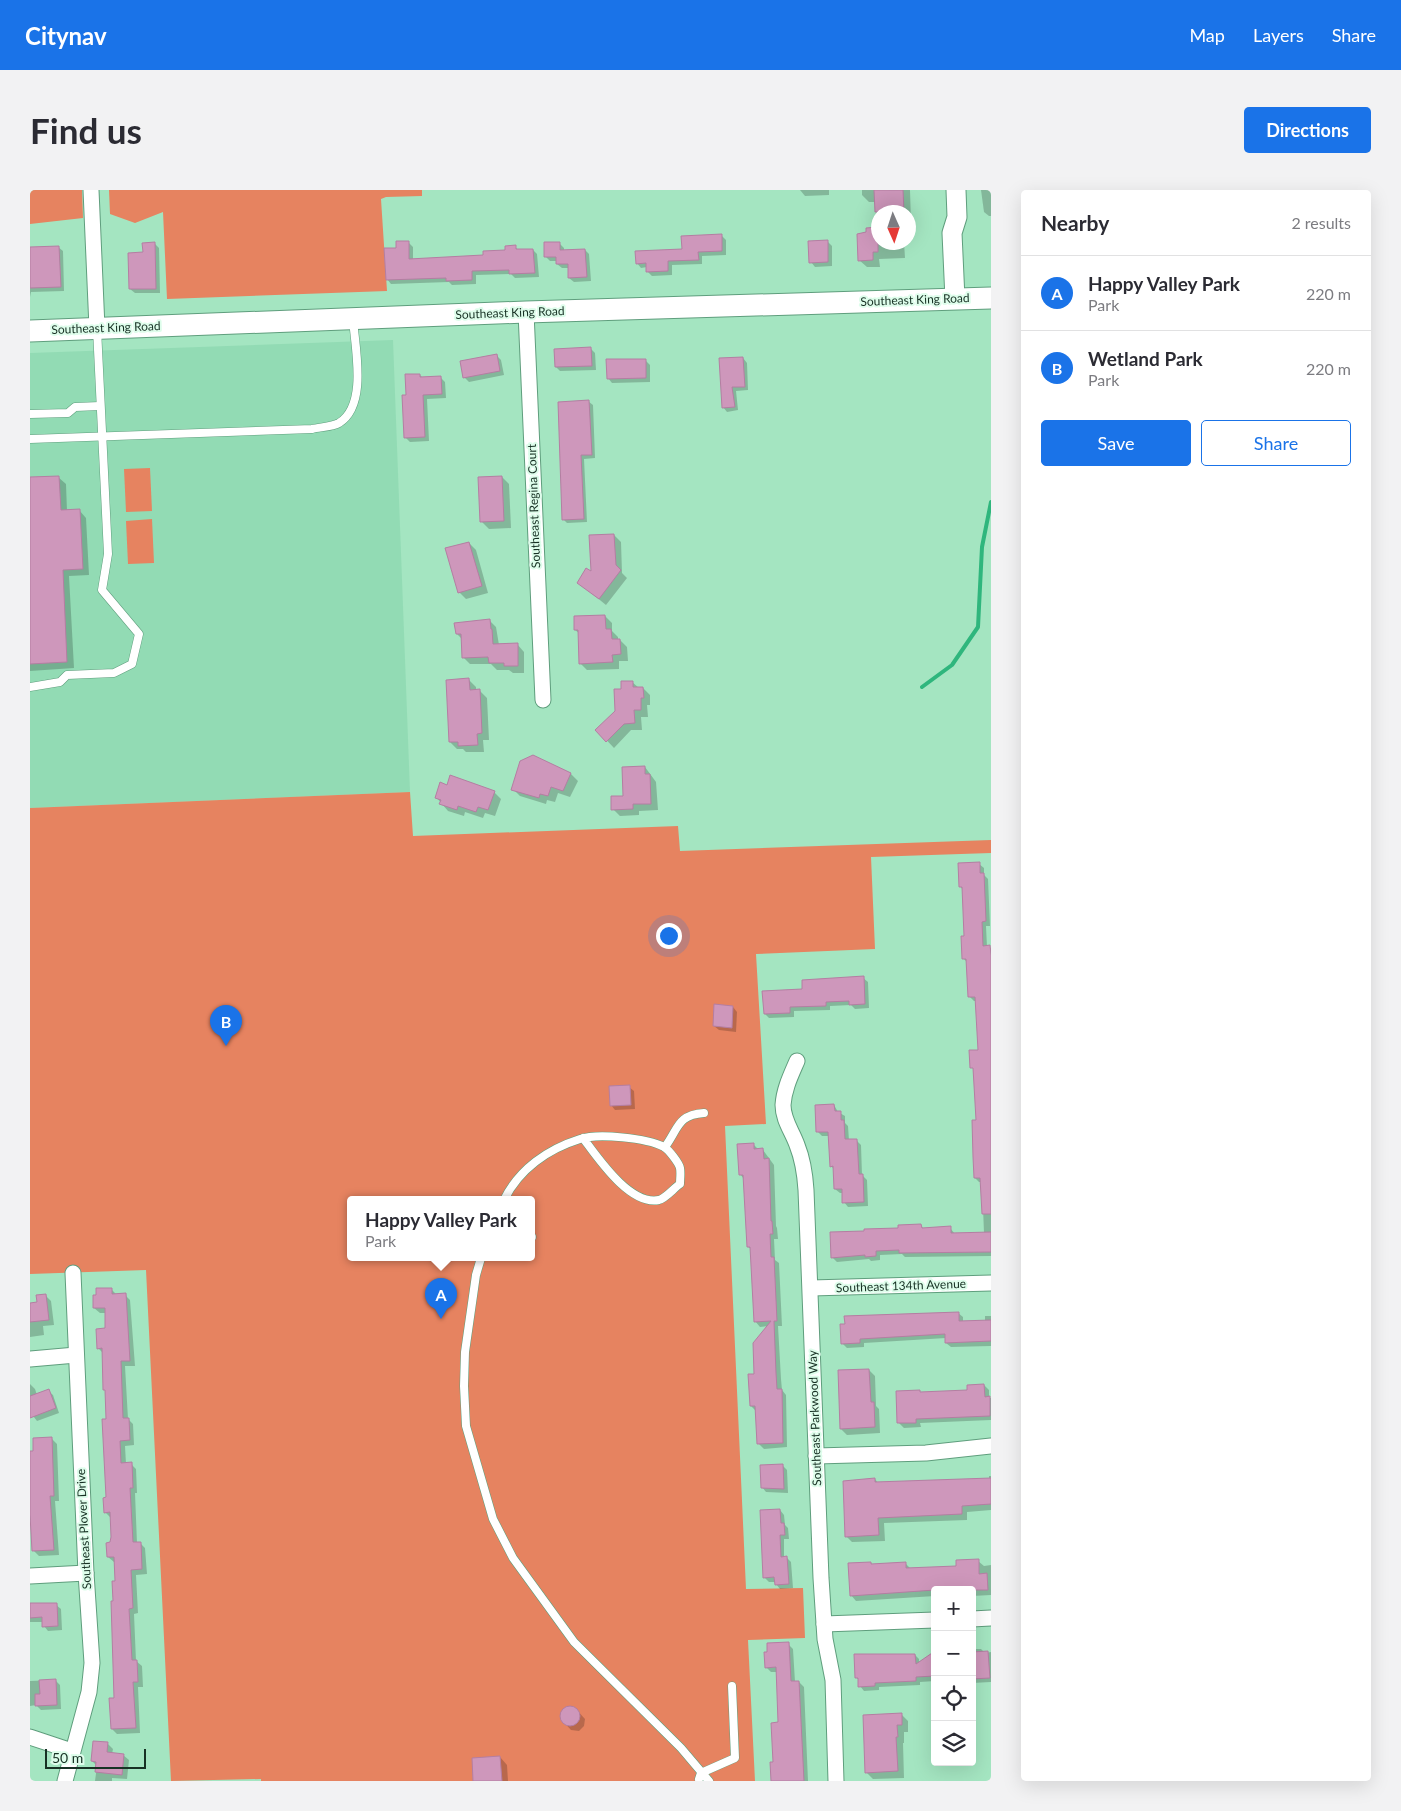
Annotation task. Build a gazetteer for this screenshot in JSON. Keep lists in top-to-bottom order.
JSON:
{
  "streets": {
    "main road": ["Southeast King Road"],
    "street": [
      "Southeast Regina Court",
      "Southeast 134th Avenue",
      "Southeast Parkwood Way",
      "Southeast Plover Drive"
    ]
  },
  "crossings": [
    ["Southeast King Road", "Southeast Regina Court"],
    ["Southeast 134th Avenue", "Southeast Parkwood Way"]
  ],
  "scale_bar": "50 m",
  "north": "bottom",
  "page": {
    "header": "Citynav",
    "nav": ["Map", "Layers", "Share"],
    "buttons": [
      "Directions",
      ["Save", "Share"]
    ],
    "title": "Find us",
    "heading": ["Nearby", "2 results"],
    "list": [
      {
        "mark": "A",
        "name": "Happy Valley Park",
        "note": "Park",
        "value": "220 m"
      },
      {
        "mark": "B",
        "name": "Wetland Park",
        "note": "Park",
        "value": "220 m"
      }
    ],
    "pins": ["B", "A"],
    "popup": ["Happy Valley Park", "Park"],
    "map_buttons": ["+", "−"],
    "scale": "50 m"
  }
}
